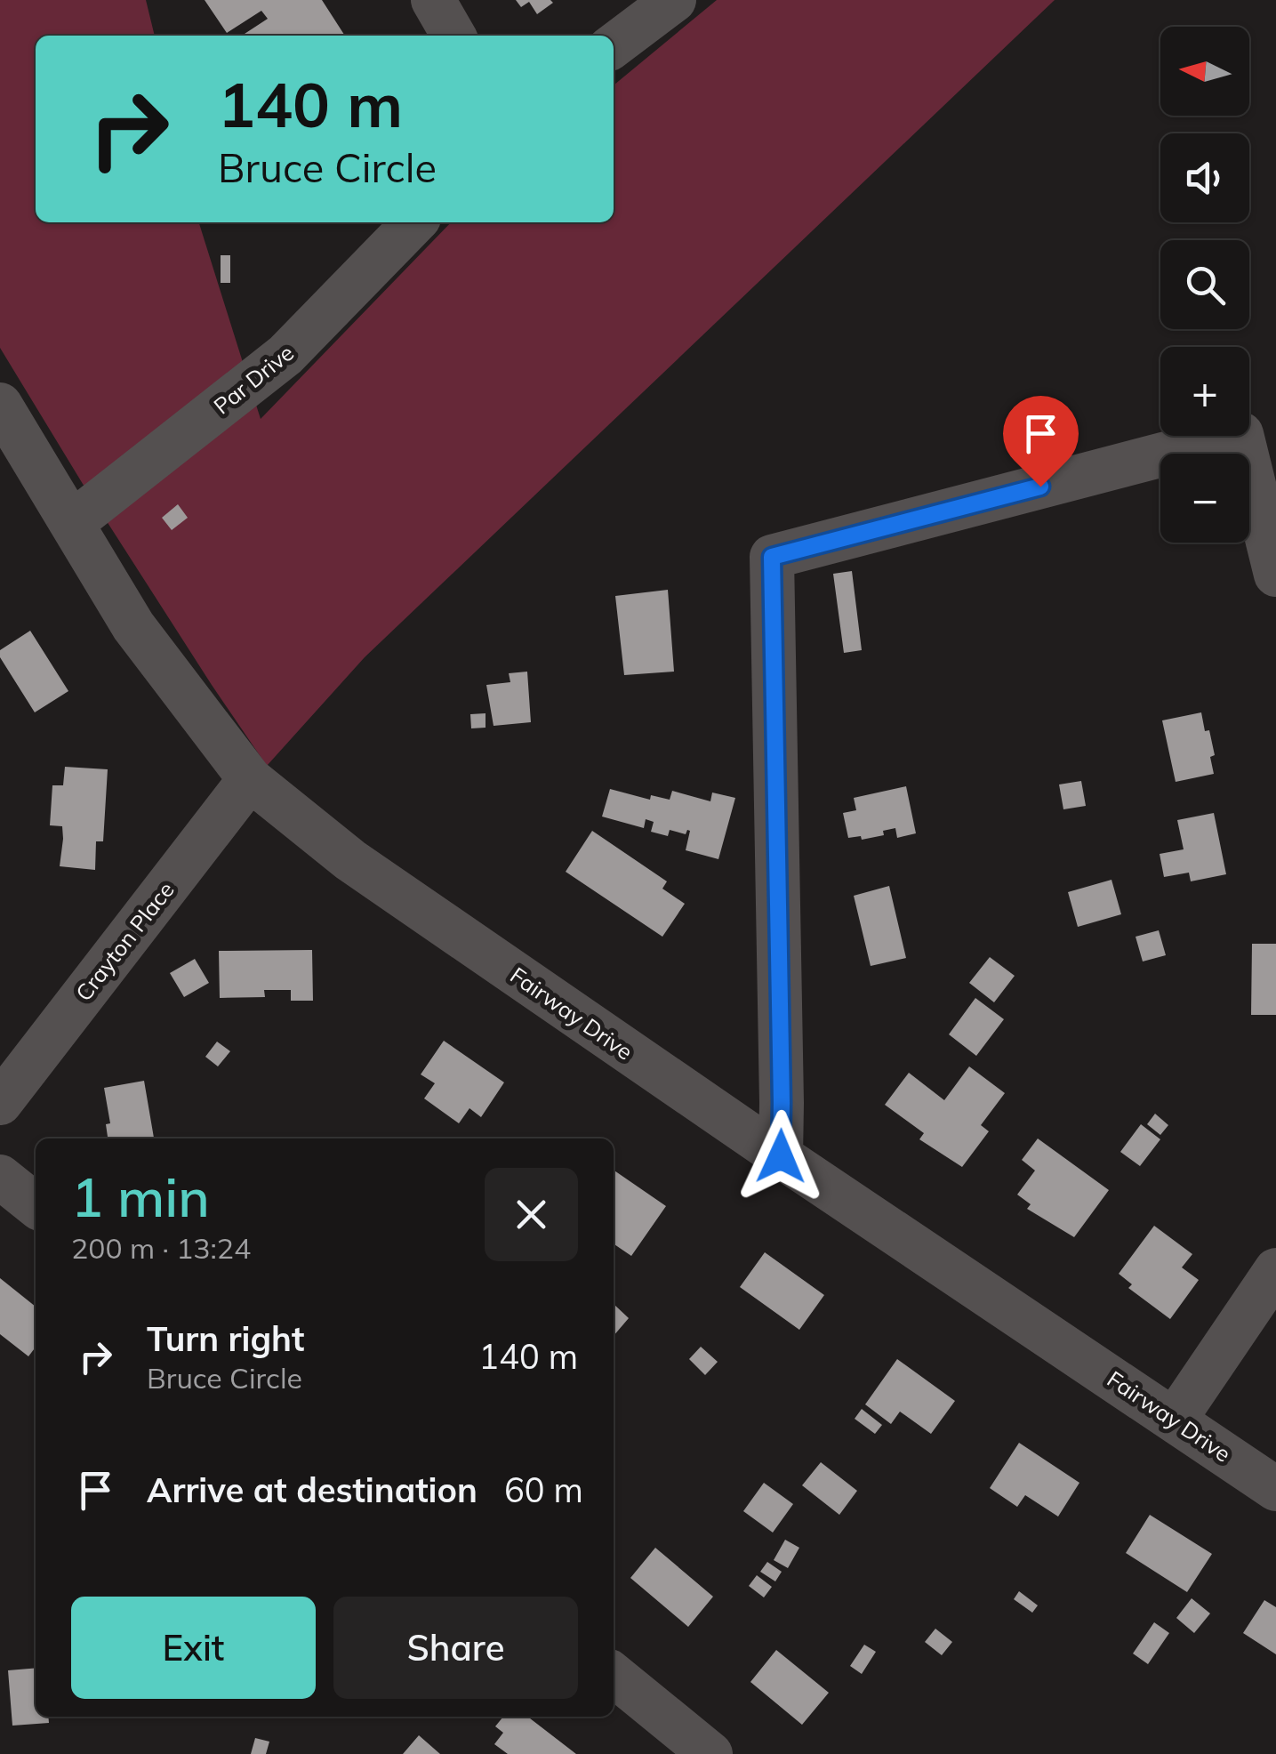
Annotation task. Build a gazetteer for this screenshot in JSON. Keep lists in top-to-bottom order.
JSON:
{
  "streets": {
    "street": ["Par Drive", "Crayton Place", "Fairway Drive"]
  },
  "crossings": [
    ["Par Drive", "Fairway Drive"],
    ["Crayton Place", "Fairway Drive"]
  ],
  "north": "left",
  "page": {
    "map_buttons": ["+", "−"],
    "turn": ["140 m", "Bruce Circle"],
    "heading": ["1 min", "200 m · 13:24"],
    "list": [
      {
        "name": "Turn right",
        "note": "Bruce Circle",
        "value": "140 m"
      },
      {
        "name": "Arrive at destination",
        "value": "60 m"
      }
    ],
    "buttons": ["Exit", "Share"]
  }
}
